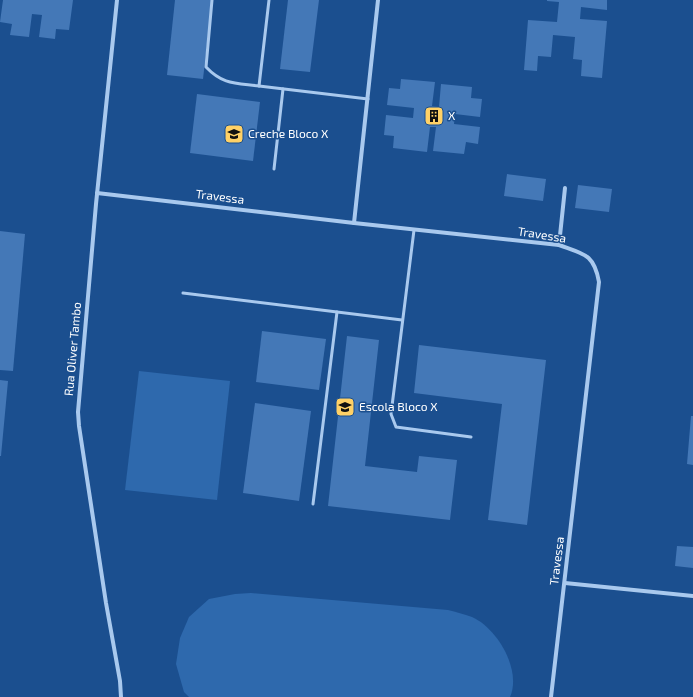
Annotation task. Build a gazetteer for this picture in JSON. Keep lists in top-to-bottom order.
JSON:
{
  "streets": {
    "street": ["Travessa", "Rua Oliver Tambo"]
  },
  "crossings": [
    ["Travessa", "Rua Oliver Tambo"]
  ],
  "places": {
    "building": ["X"],
    "school or university": ["Creche Bloco X", "Escola Bloco X"]
  }
}
